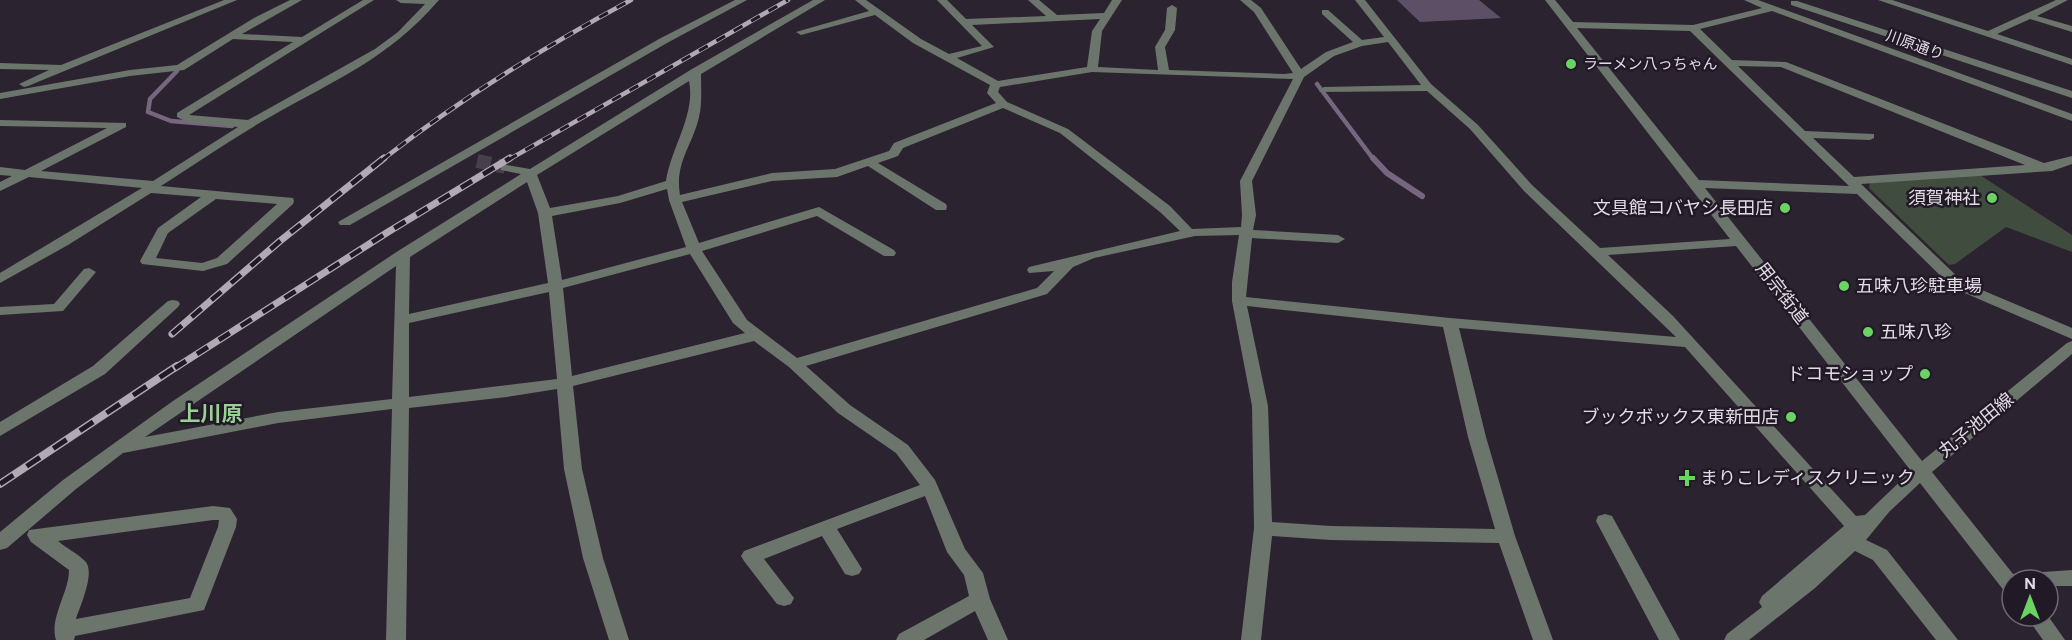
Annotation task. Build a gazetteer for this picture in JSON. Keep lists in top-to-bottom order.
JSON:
{
  "streets": {
    "street": ["川原通り", "用宗街道", "丸子池田線"]
  },
  "crossings": [
    ["用宗街道", "丸子池田線"]
  ],
  "districts": ["上川原"],
  "places": {
    "other": [
      "ラーメン八っちゃん",
      "須賀神社",
      "文具館コバヤシ長田店",
      "五味八珍駐車場",
      "五味八珍",
      "ドコモショップ",
      "ブックボックス東新田店"
    ],
    "health": ["まりこレディスクリニック"]
  },
  "north": "top"
}
